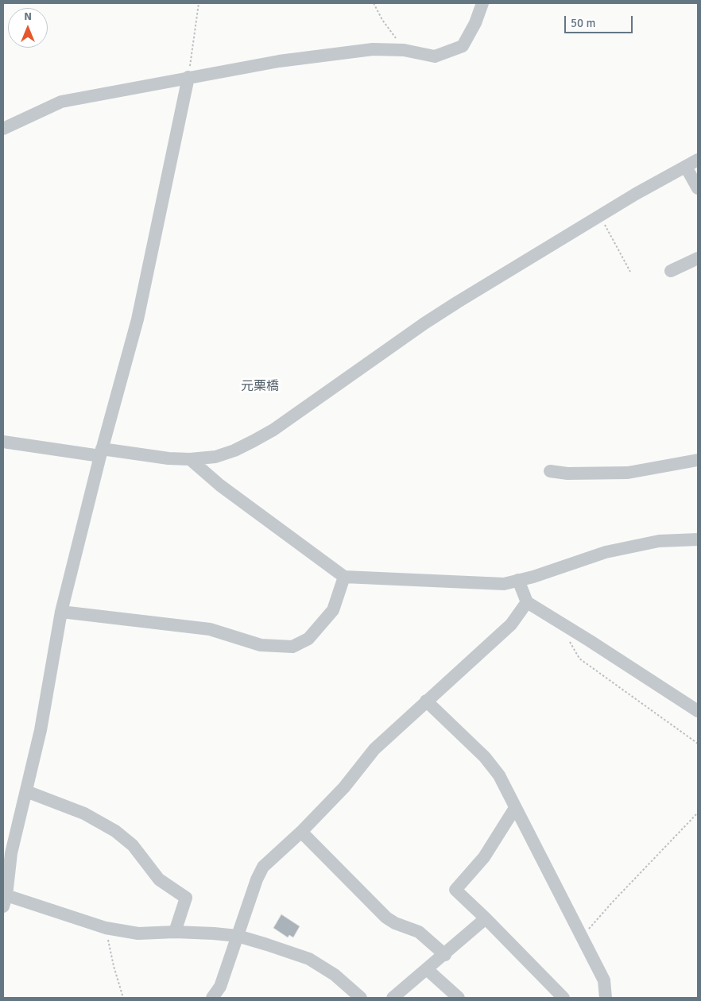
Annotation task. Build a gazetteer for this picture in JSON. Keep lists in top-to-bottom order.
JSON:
{
  "districts": ["元栗橋"],
  "scale_bar": "50 m",
  "north": "top"
}
